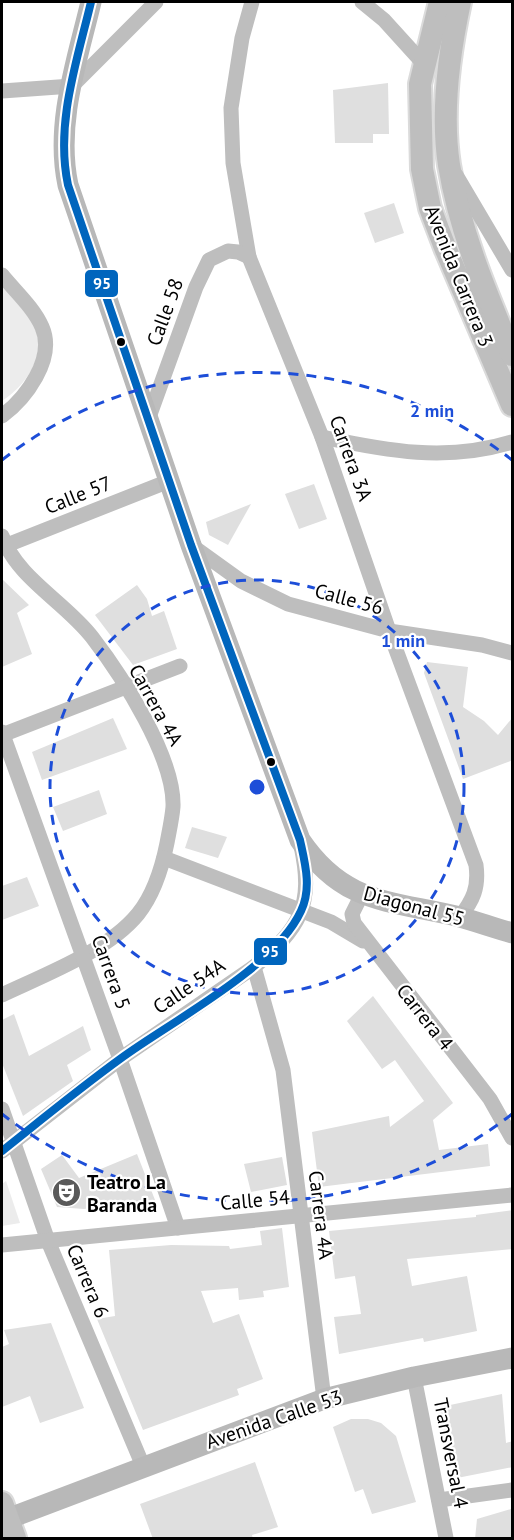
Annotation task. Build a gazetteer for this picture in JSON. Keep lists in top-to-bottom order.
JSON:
{
  "streets": {
    "main road": ["Avenida Carrera 3"],
    "street": [
      "Calle 58",
      "Carrera 3A",
      "Calle 57",
      "Calle 56",
      "Carrera 4A",
      "Diagonal 55",
      "Carrera 5",
      "Calle 54A",
      "Carrera 4",
      "Calle 54",
      "Carrera 6",
      "Avenida Calle 53",
      "Transversal 4"
    ]
  },
  "crossings": [
    ["Calle 58", "Carrera 3A"],
    ["Carrera 3A", "Calle 56"],
    ["Carrera 3A", "Diagonal 55"],
    ["Calle 57", "Carrera 4A"],
    ["Carrera 4A", "Carrera 5"],
    ["Carrera 4A", "Calle 54A"],
    ["Carrera 4A", "Calle 54"],
    ["Carrera 4A", "Avenida Calle 53"],
    ["Diagonal 55", "Calle 54A"],
    ["Diagonal 55", "Carrera 4"],
    ["Carrera 5", "Calle 54A"],
    ["Carrera 5", "Calle 54"],
    ["Calle 54A", "Carrera 6"],
    ["Calle 54", "Carrera 6"],
    ["Carrera 6", "Avenida Calle 53"],
    ["Avenida Calle 53", "Transversal 4"]
  ],
  "places": {
    "theatre": ["Teatro La Baranda"]
  },
  "lines": ["transit line 95"],
  "rings": ["2 min", "1 min"]
}
